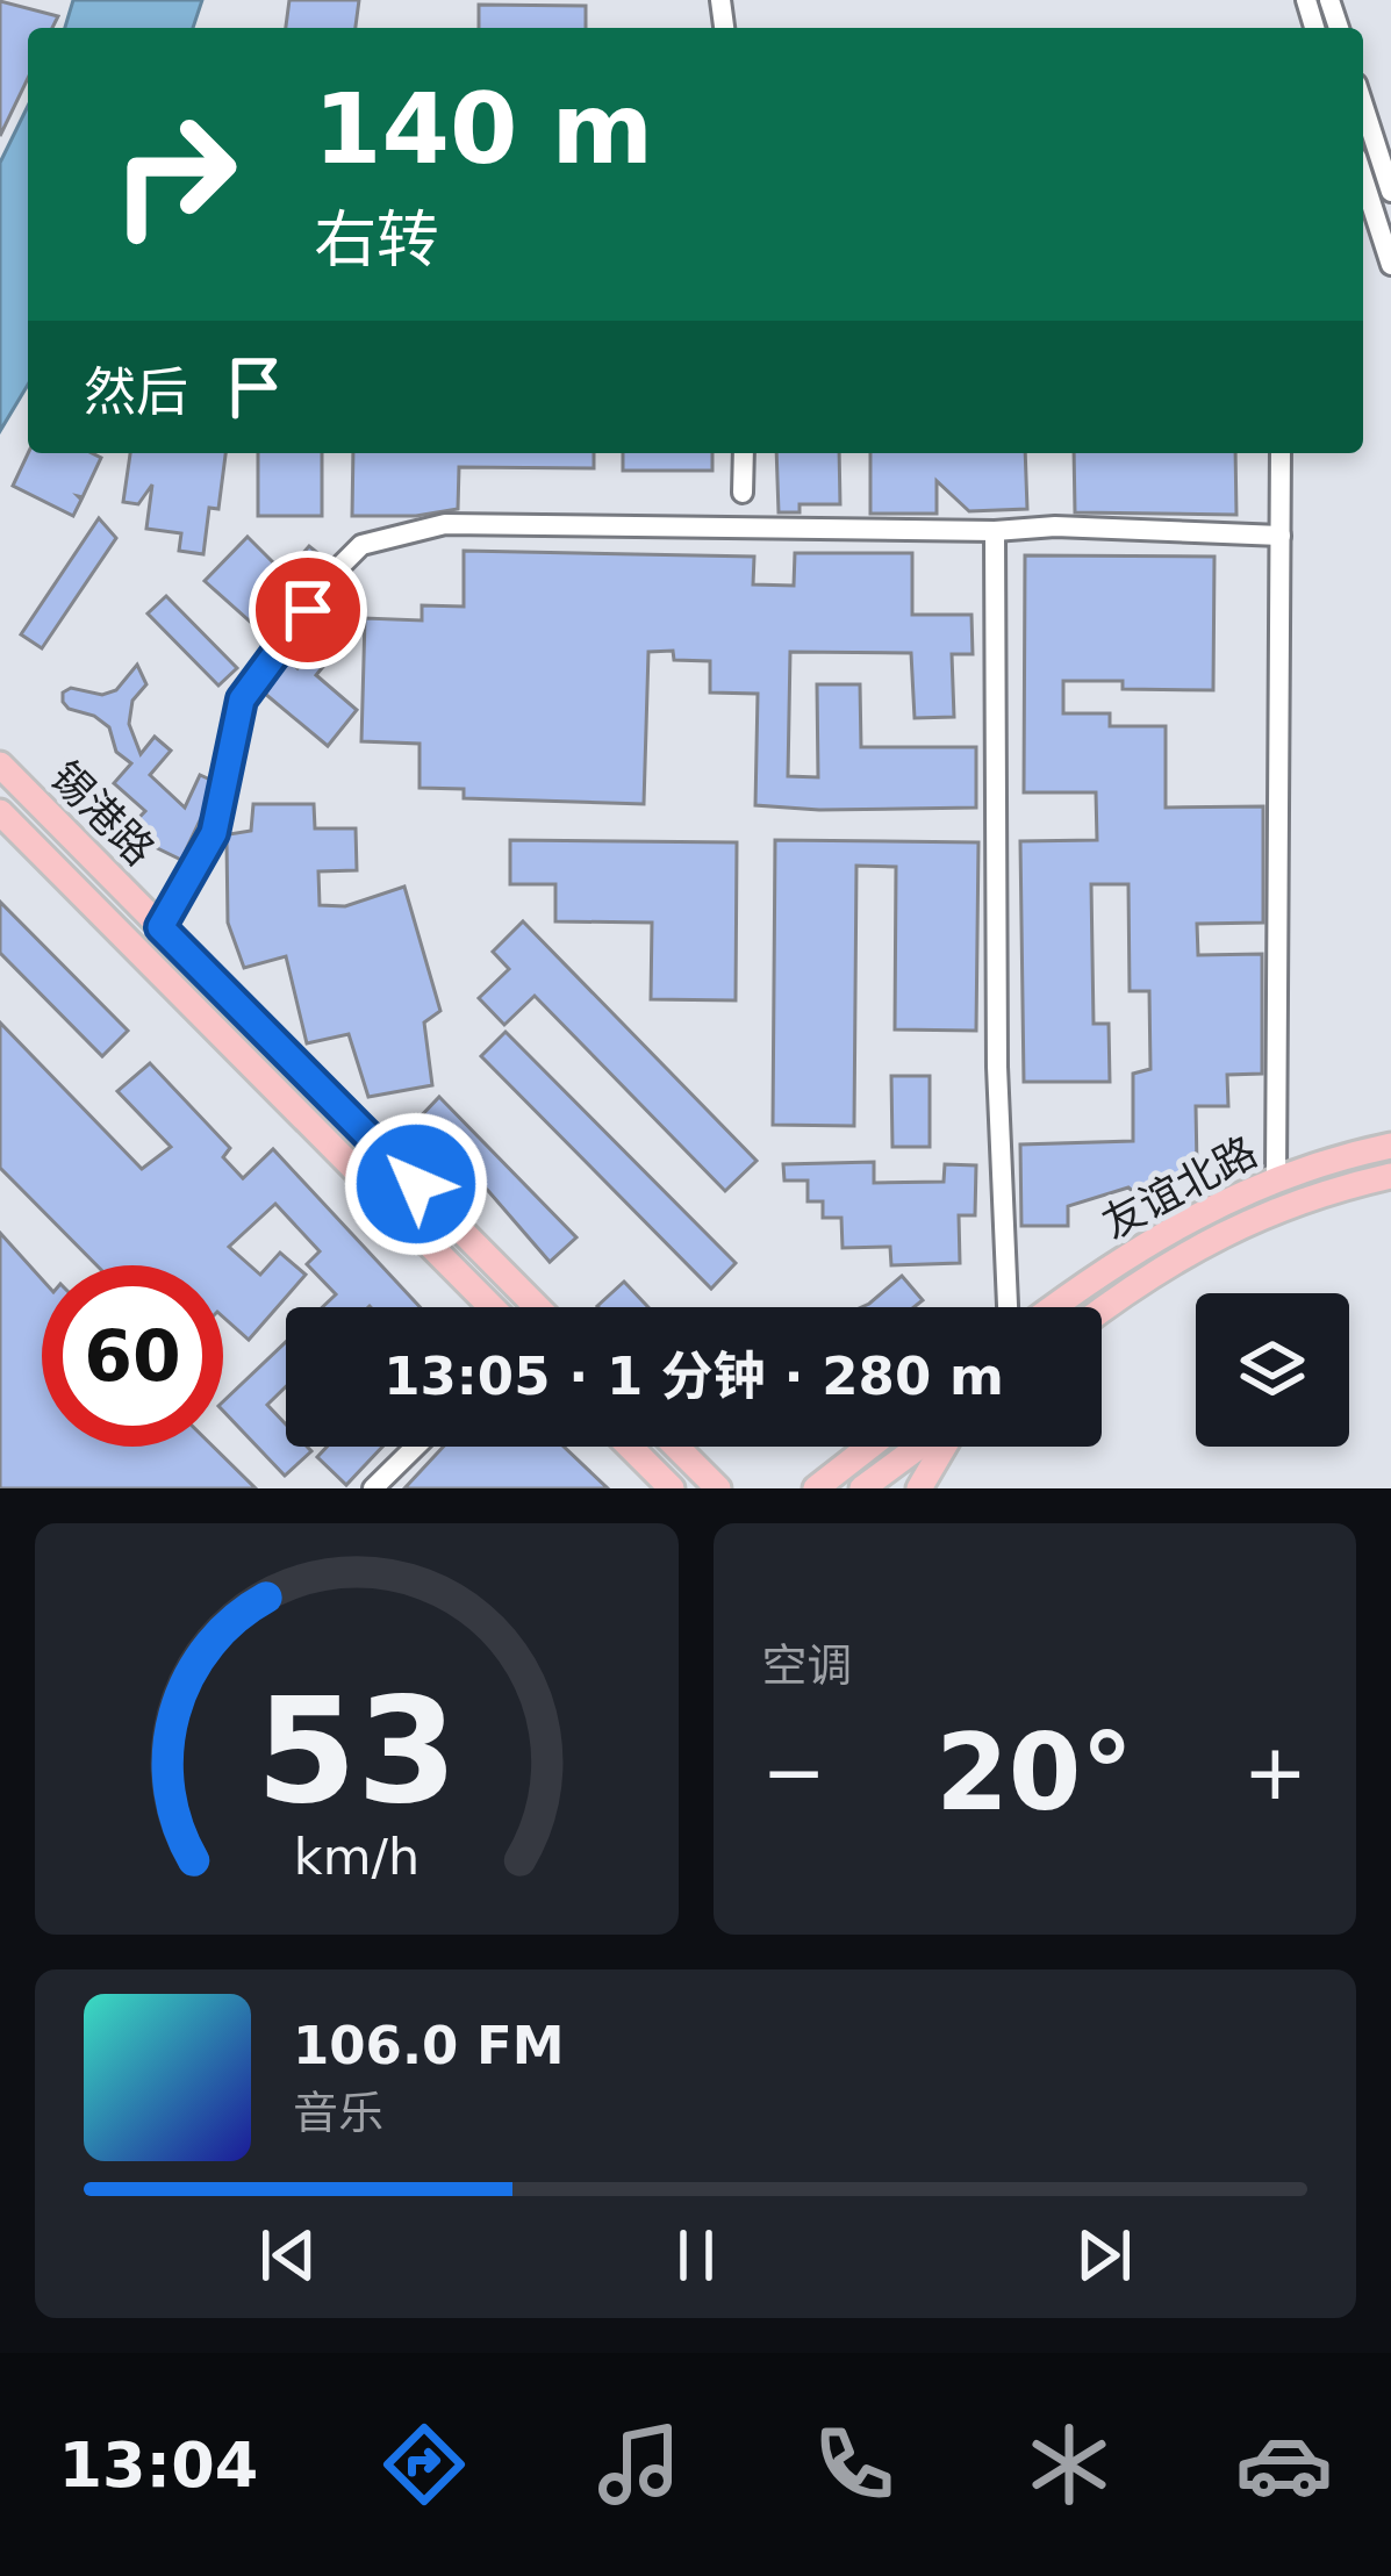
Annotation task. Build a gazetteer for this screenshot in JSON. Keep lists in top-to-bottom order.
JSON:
{
  "streets": {
    "main road": ["锡港路", "友谊北路"]
  },
  "page": {
    "turn": ["140 m", "右转"],
    "then": "然后",
    "limit": "60",
    "trip": "13:05 · 1 分钟 · 280 m",
    "tile": "空调",
    "heat": ["−", "20°", "+"],
    "song": ["106.0 FM", "音乐"],
    "tabs": "13:04",
    "gauge": ["53", "km/h"]
  }
}
